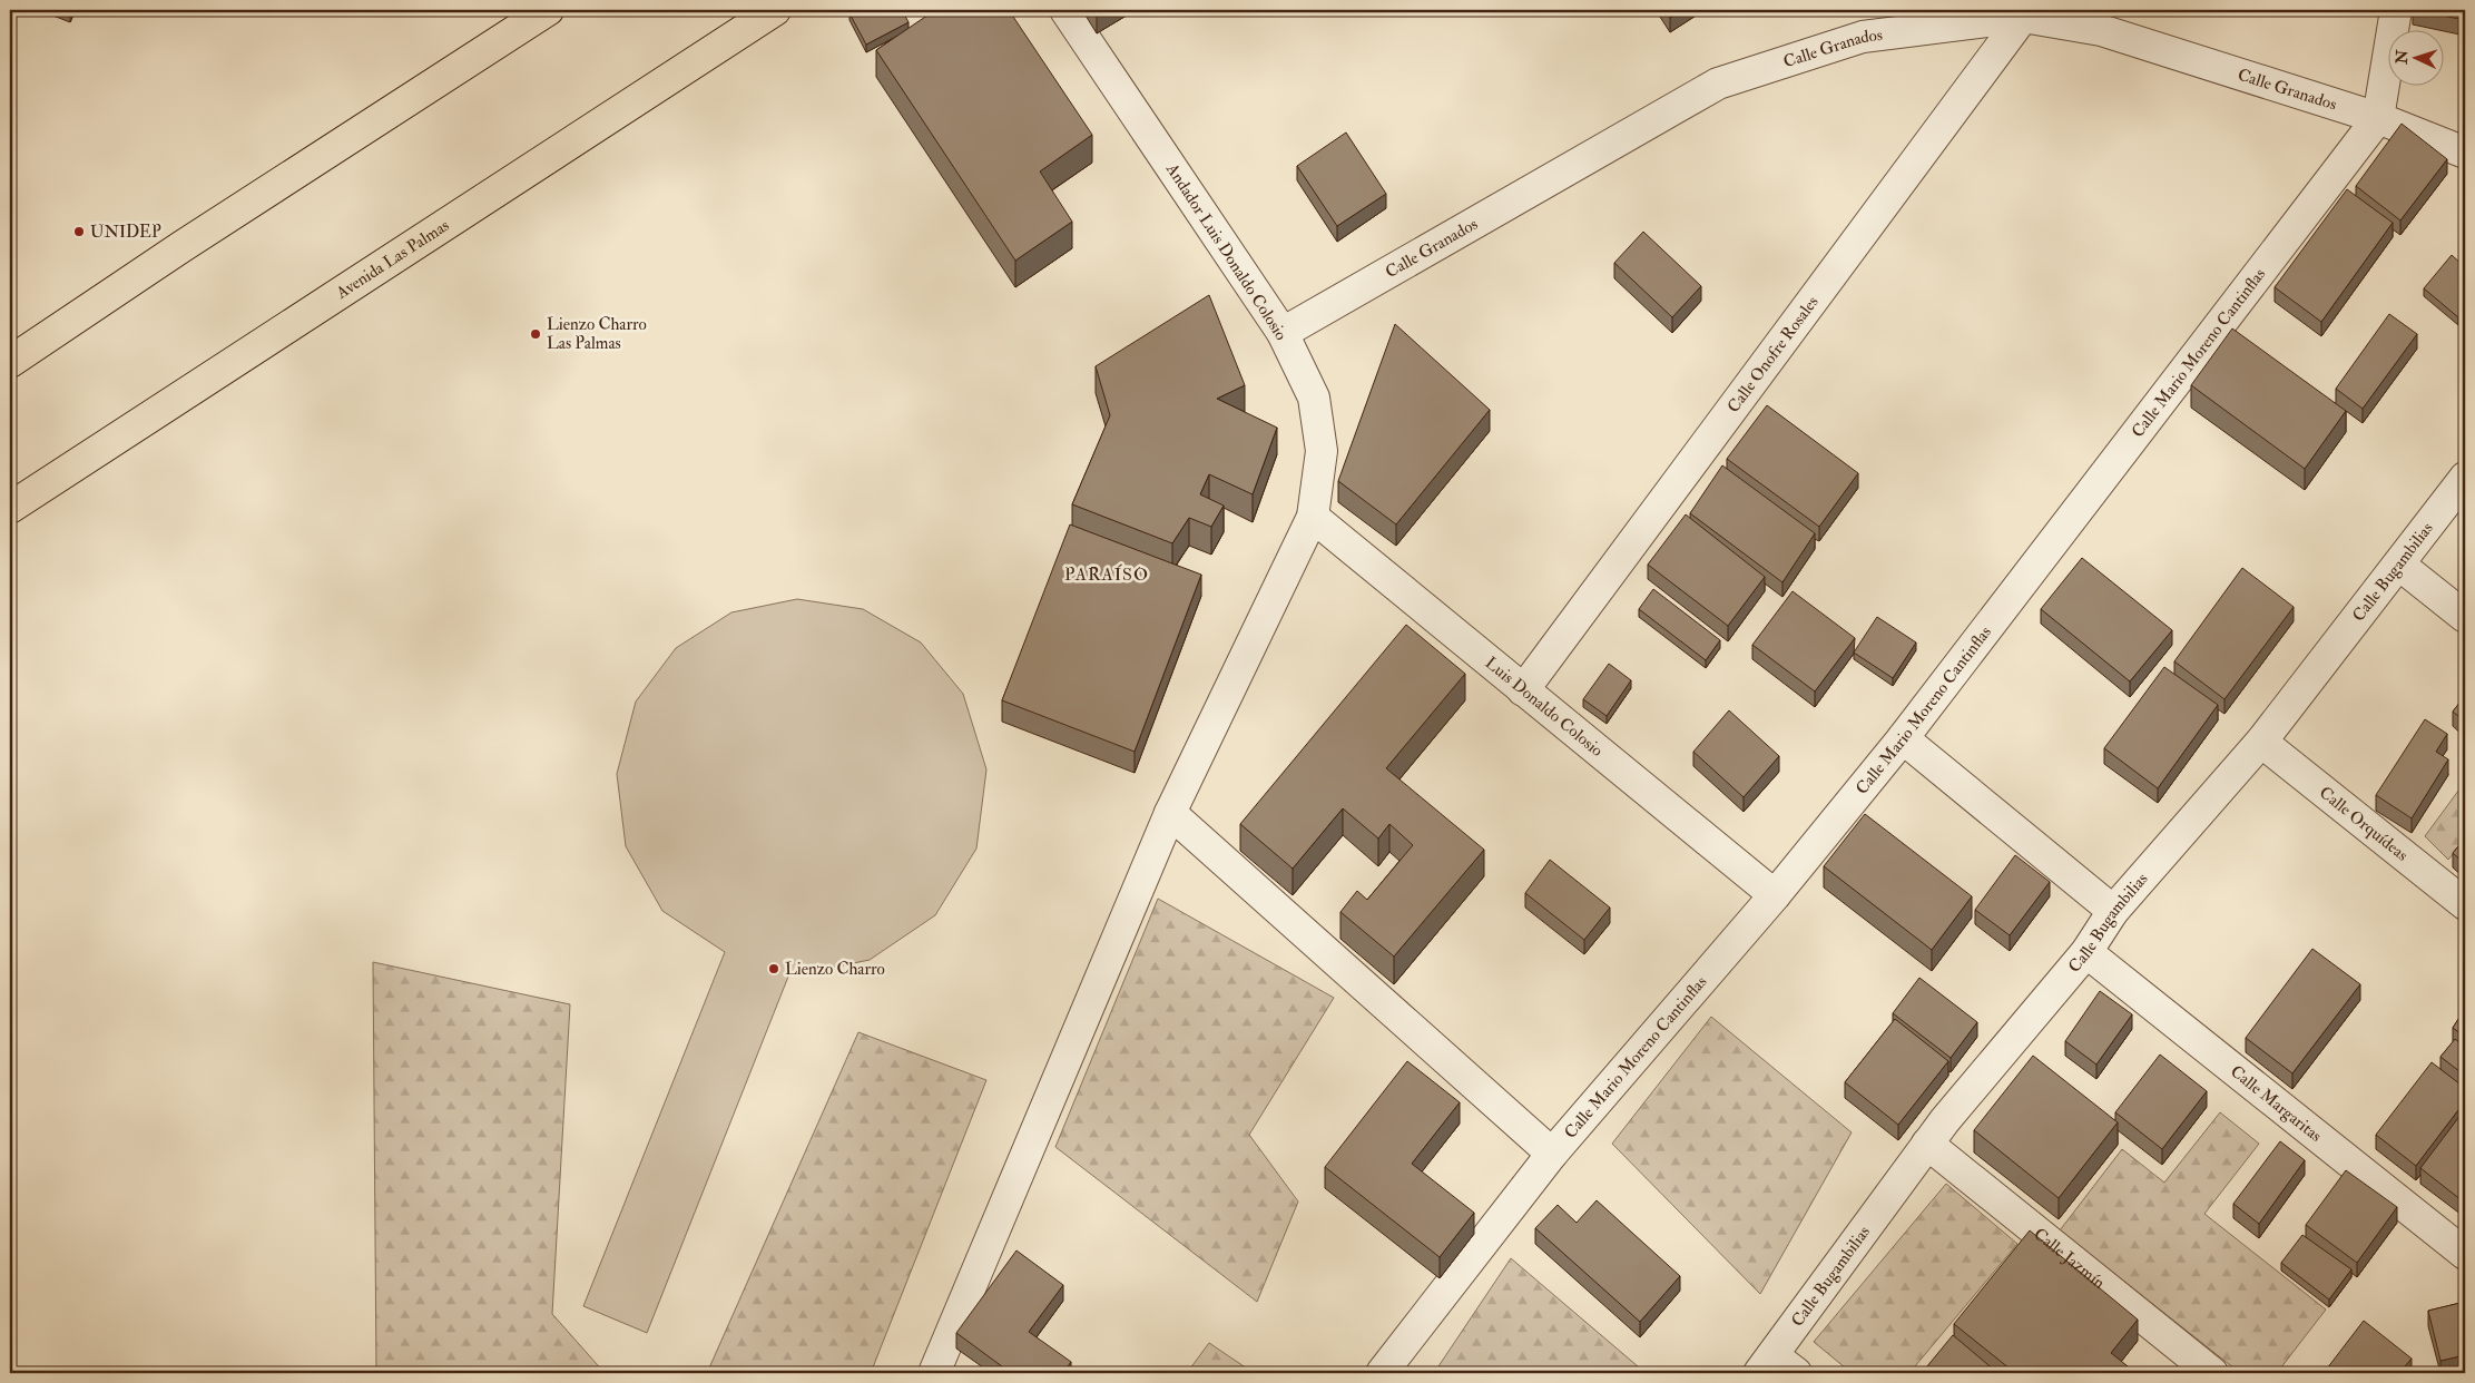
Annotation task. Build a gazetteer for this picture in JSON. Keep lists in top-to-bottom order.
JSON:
{
  "streets": {
    "main road": ["Avenida Las Palmas"],
    "street": [
      "Calle Granados",
      "Andador Luis Donaldo Colosio",
      "Calle Onofre Rosales",
      "Calle Mario Moreno Cantinflas",
      "Calle Bugambilias",
      "Luis Donaldo Colosio",
      "Calle Orquídeas",
      "Calle Margaritas",
      "Calle Jazmín"
    ]
  },
  "crossings": [
    ["Calle Granados", "Andador Luis Donaldo Colosio"],
    ["Calle Granados", "Calle Onofre Rosales"],
    ["Calle Granados", "Calle Mario Moreno Cantinflas"],
    ["Andador Luis Donaldo Colosio", "Luis Donaldo Colosio"],
    ["Calle Onofre Rosales", "Luis Donaldo Colosio"],
    ["Calle Mario Moreno Cantinflas", "Luis Donaldo Colosio"],
    ["Calle Bugambilias", "Calle Orquídeas"],
    ["Calle Bugambilias", "Calle Margaritas"],
    ["Calle Bugambilias", "Calle Jazmín"]
  ],
  "districts": ["PARAÍSO"],
  "places": ["UNIDEP", "Lienzo Charro Las Palmas", "Lienzo Charro"],
  "north": "left"
}
